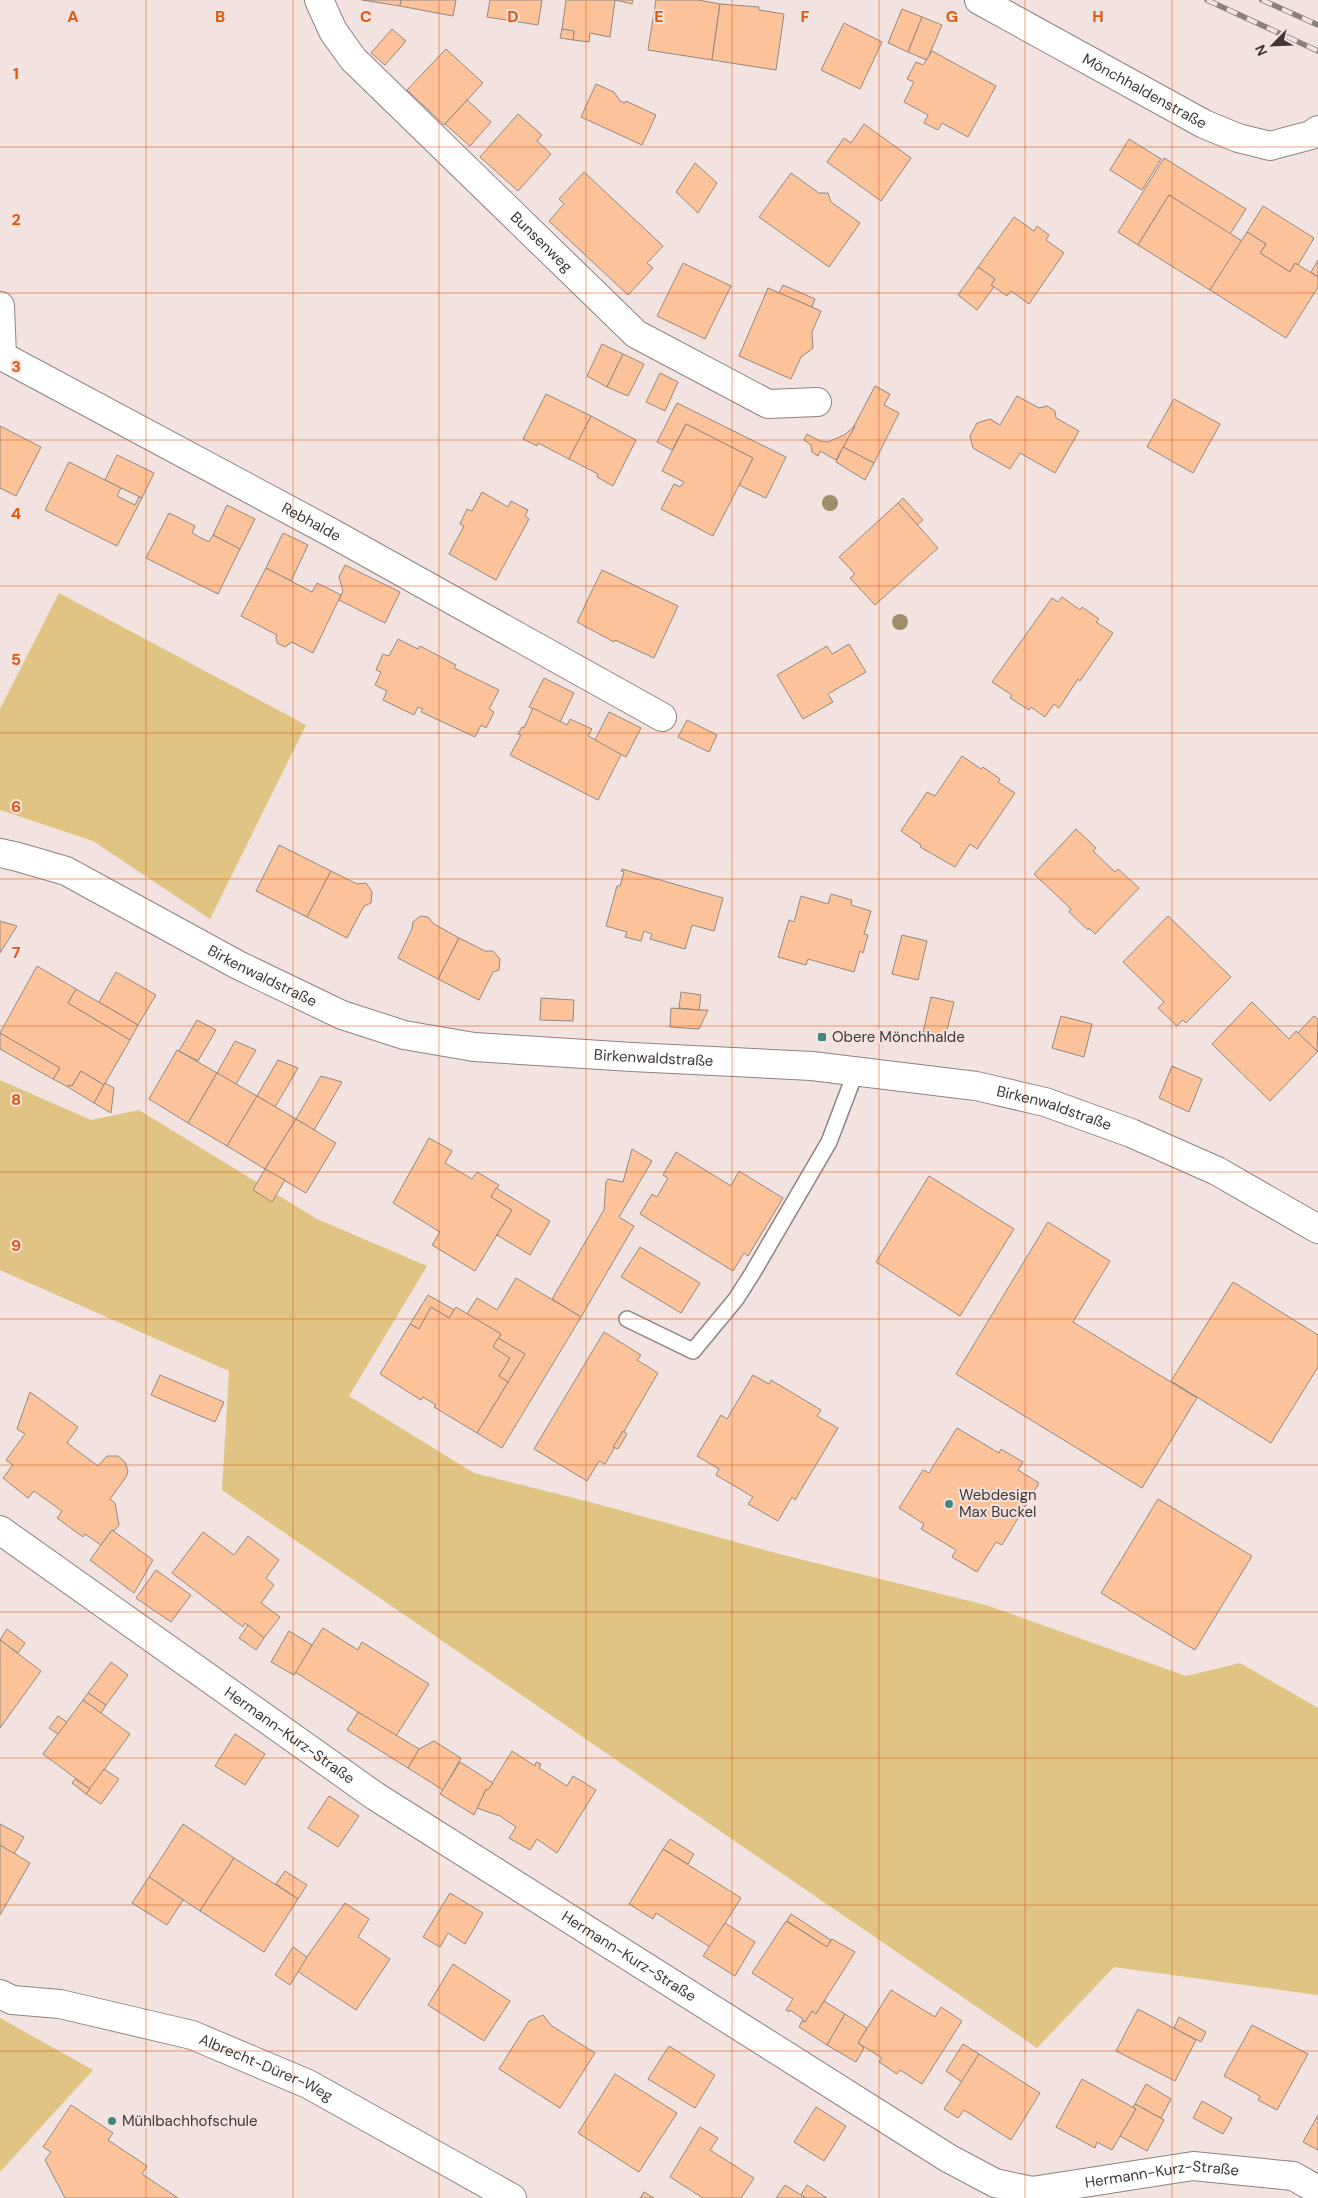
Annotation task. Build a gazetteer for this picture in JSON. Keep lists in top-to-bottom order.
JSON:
{
  "streets": {
    "street": [
      "Mönchhaldenstraße",
      "Bunsenweg",
      "Rebhalde",
      "Birkenwaldstraße",
      "Hermann-Kurz-Straße",
      "Albrecht-Dürer-Weg"
    ]
  },
  "places": {
    "transit": ["Obere Mönchhalde"],
    "other": ["Webdesign Max Buckel", "Mühlbachhofschule"]
  },
  "north": "bottom left",
  "grid": {
    "columns": [
      "A",
      "B",
      "C",
      "D",
      "E",
      "F",
      "G",
      "H"
    ],
    "rows": [
      "1",
      "2",
      "3",
      "4",
      "5",
      "6",
      "7",
      "8",
      "9"
    ]
  }
}
